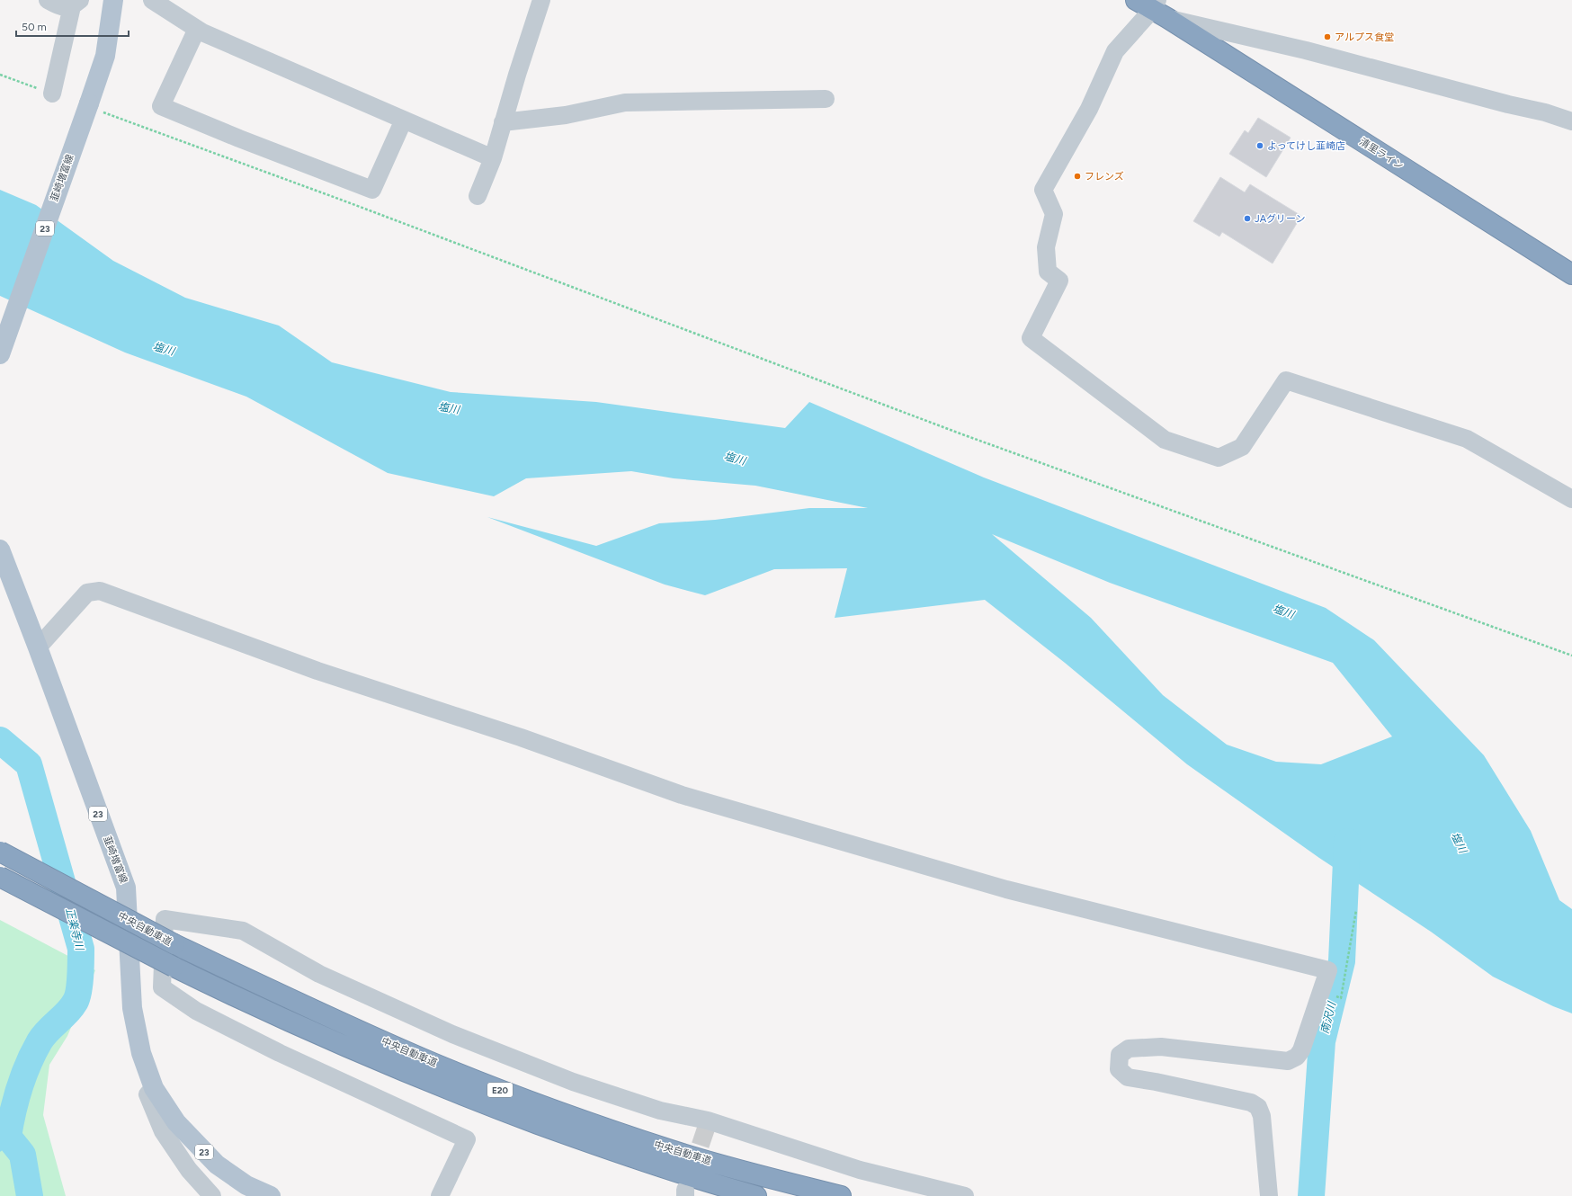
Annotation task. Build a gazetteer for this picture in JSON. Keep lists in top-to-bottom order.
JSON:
{
  "streets": {
    "highway": ["清里ライン", "中央自動車道", "E20"],
    "main road": ["韮崎増富線", "23"]
  },
  "water": ["塩川", "正楽寺川", "南沢川"],
  "places": [
    "アルプス食堂",
    "よってけし韮崎店",
    "フレンズ",
    "JAグリーン"
  ],
  "scale_bar": "50 m"
}
